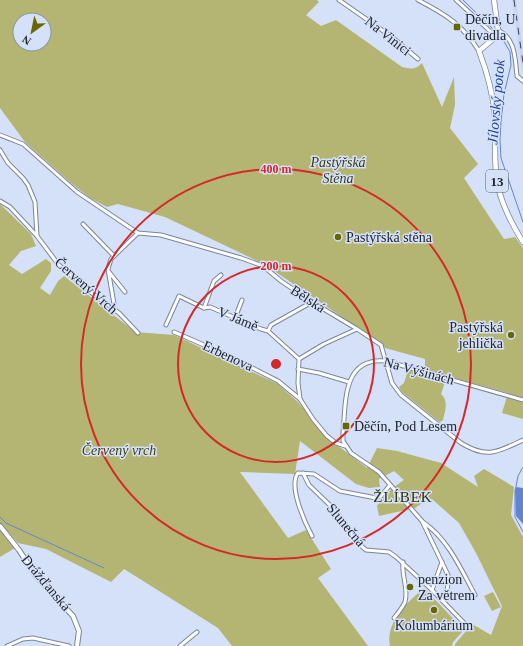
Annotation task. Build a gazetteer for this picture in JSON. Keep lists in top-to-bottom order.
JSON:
{
  "streets": {
    "main road": ["13"],
    "street": [
      "Na Vinici",
      "Červený Vrch",
      "Bělská",
      "V Jámě",
      "Erbenova",
      "Na Výšinách",
      "Slunečná",
      "Drážďanská"
    ]
  },
  "crossings": [
    ["Bělská", "Na Výšinách"]
  ],
  "districts": ["ŽLÍBEK"],
  "water": ["Jílovský potok"],
  "parks": ["Pastýřská Stěna", "Červený vrch"],
  "places": {
    "transit": ["Děčín, U divadla", "Děčín, Pod Lesem"],
    "other": [
      "Pastýřská stěna",
      "Pastýřská jehlička",
      "penzion Za větrem",
      "Kolumbárium"
    ]
  },
  "north": "bottom left",
  "rings": ["400 m", "200 m"]
}
